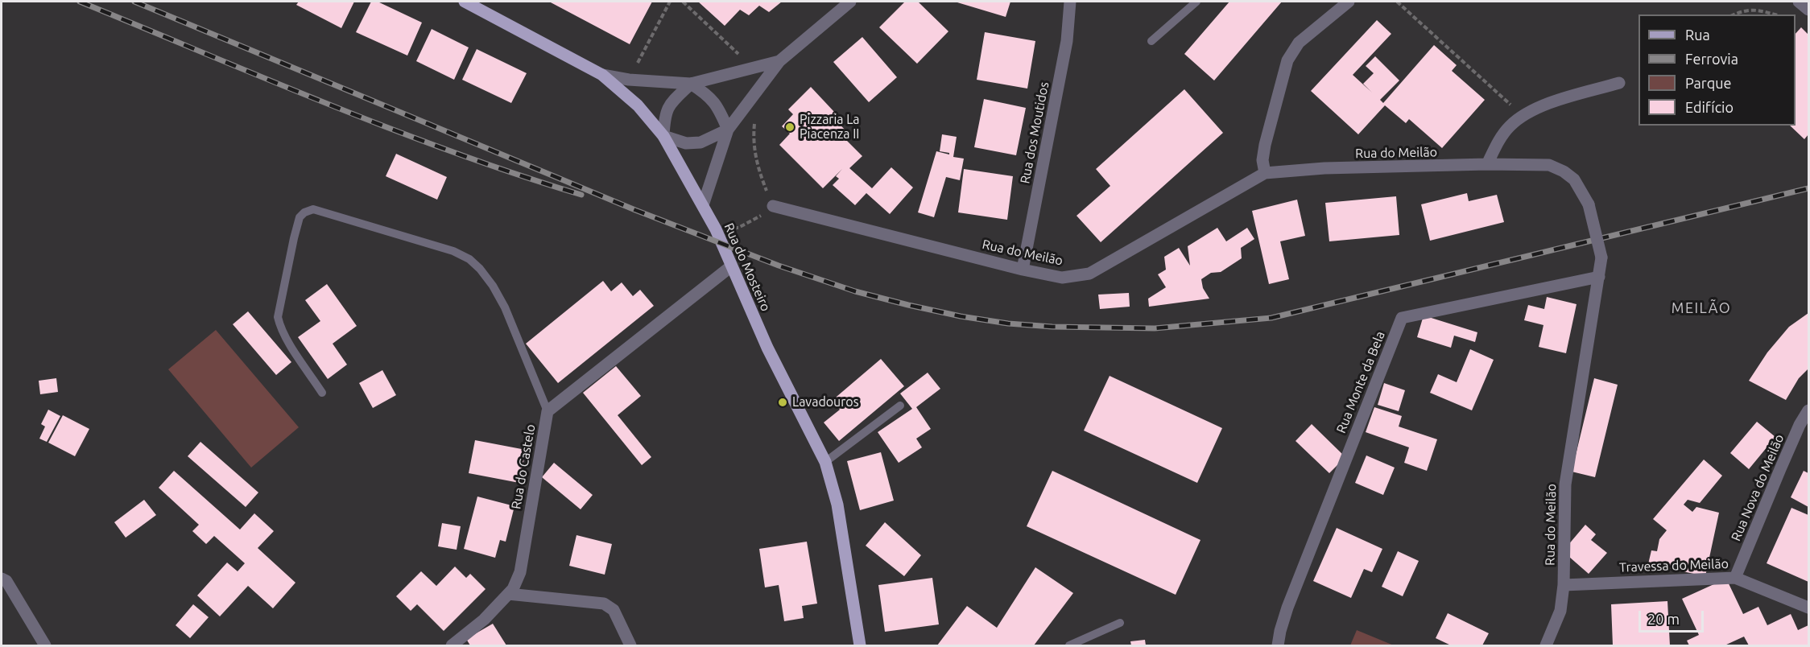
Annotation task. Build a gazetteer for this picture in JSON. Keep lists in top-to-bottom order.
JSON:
{
  "streets": {
    "main road": ["Rua do Mosteiro"],
    "street": [
      "Rua dos Moutidos",
      "Rua do Meilão",
      "Rua Monte da Bela",
      "Rua do Castelo",
      "Rua Nova do Meilão",
      "Travessa do Meilão"
    ]
  },
  "crossings": [
    ["Rua dos Moutidos", "Rua do Meilão"],
    ["Rua do Meilão", "Rua Monte da Bela"],
    ["Rua do Meilão", "Travessa do Meilão"],
    ["Rua do Mosteiro", "Rua do Castelo"],
    ["Rua Nova do Meilão", "Travessa do Meilão"]
  ],
  "districts": ["MEILÃO"],
  "places": ["Pizzaria La Piacenza II", "Lavadouros"],
  "legend": [
    "Rua",
    "Ferrovia",
    "Parque",
    "Edifício"
  ],
  "scale_bar": "20 m"
}
